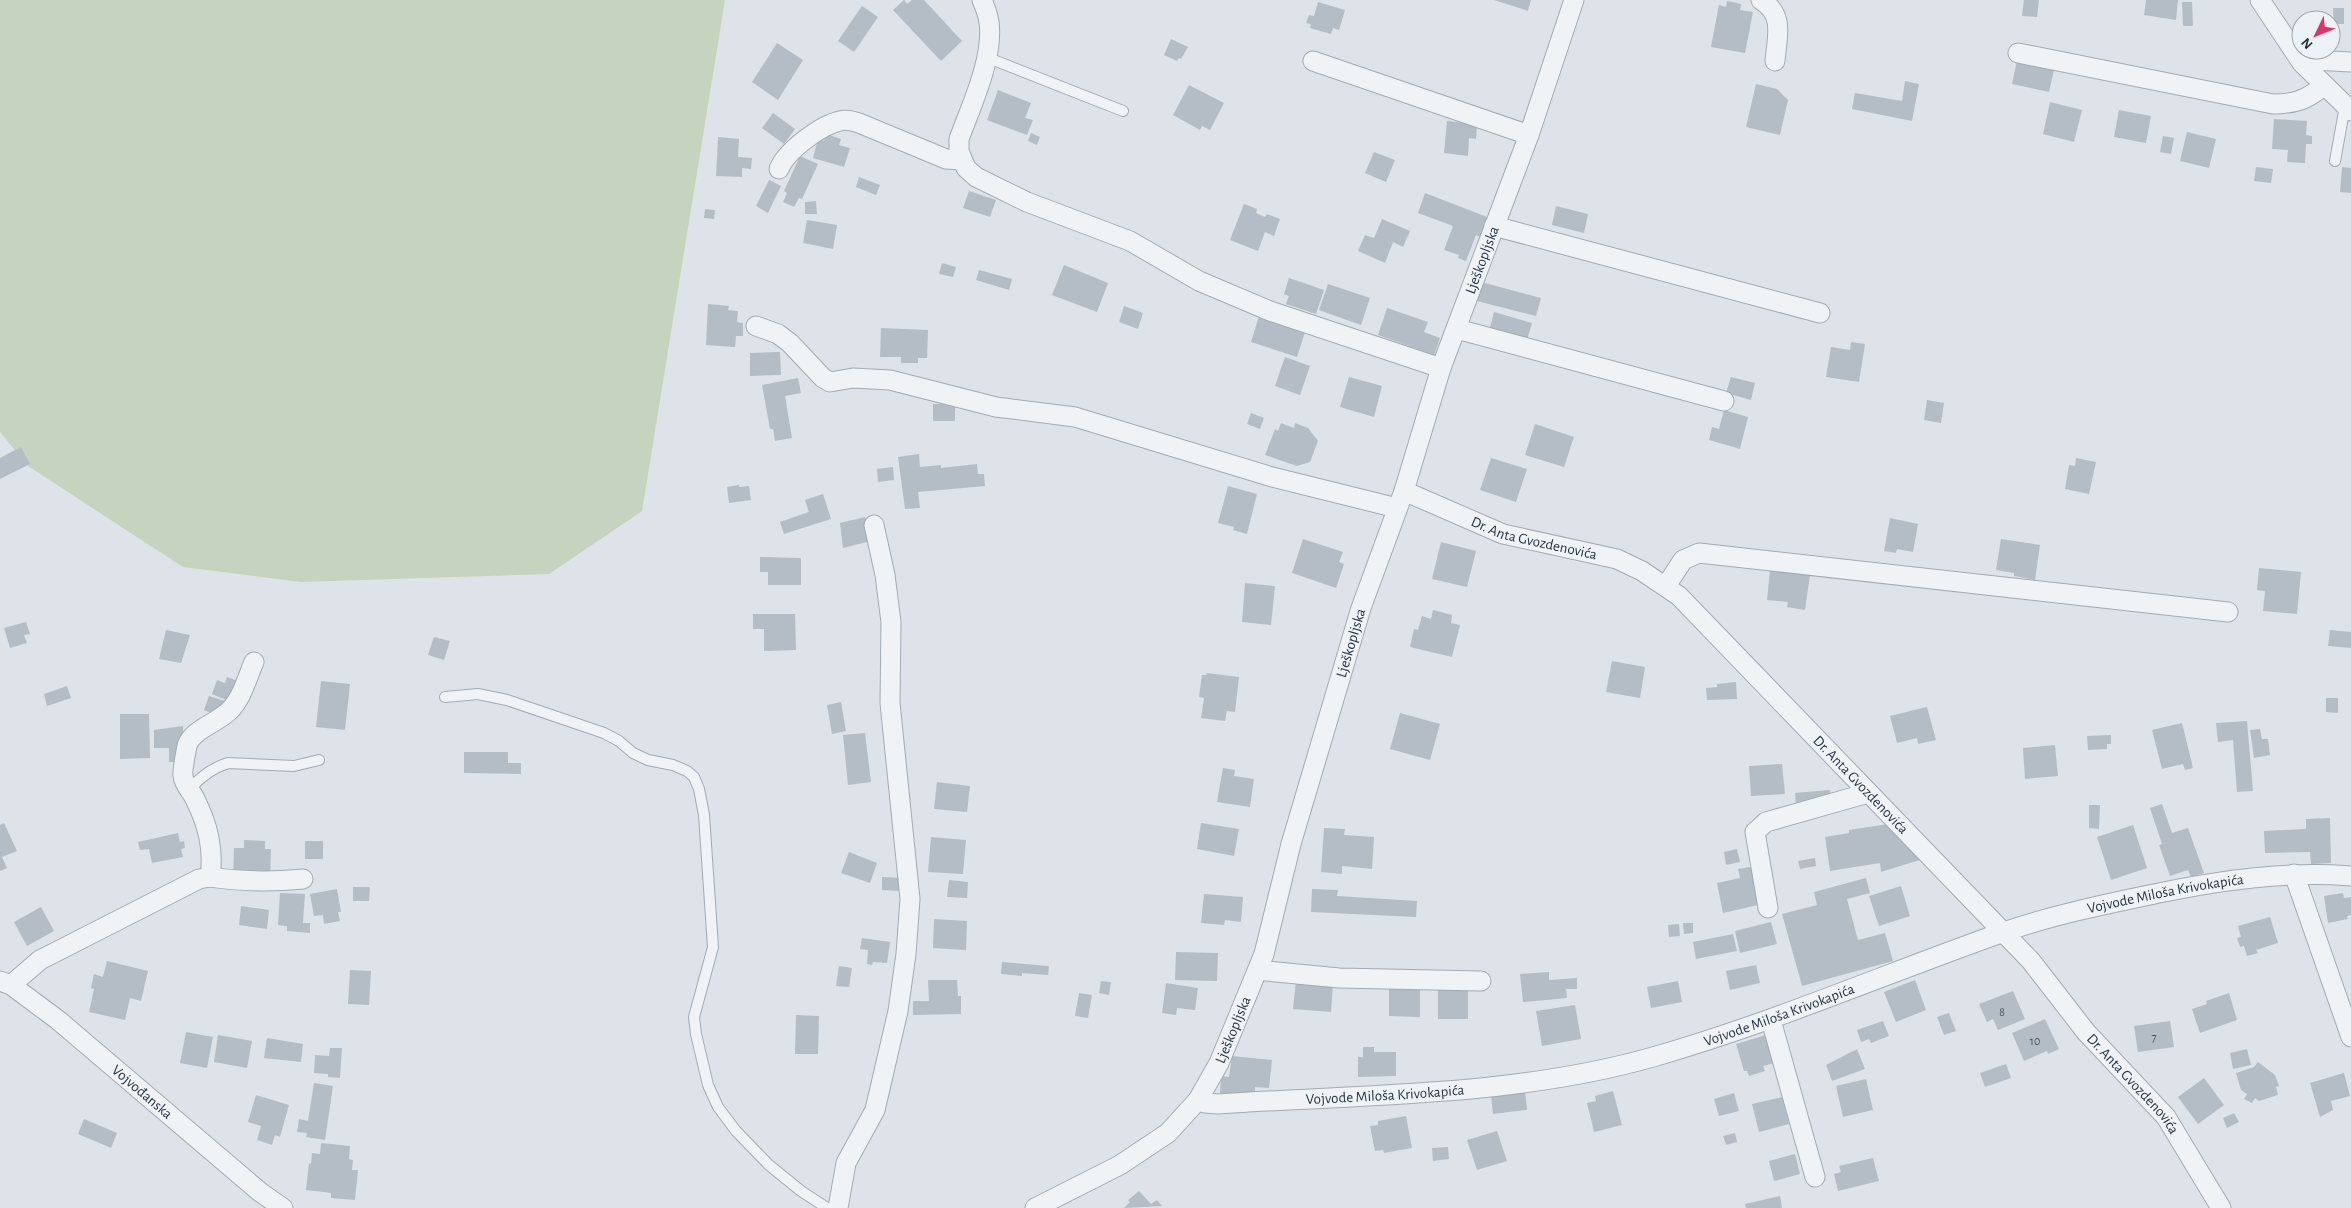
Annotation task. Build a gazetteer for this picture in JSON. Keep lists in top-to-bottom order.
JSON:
{
  "streets": {
    "street": [
      "Lješkopljska",
      "Dr. Anta Gvozdenovića",
      "Vojvode Miloša Krivokapića",
      "Vojvođanska"
    ]
  },
  "crossings": [
    ["Lješkopljska", "Dr. Anta Gvozdenovića"],
    ["Lješkopljska", "Vojvode Miloša Krivokapića"],
    ["Dr. Anta Gvozdenovića", "Vojvode Miloša Krivokapića"]
  ],
  "house_numbers": ["8", "7", "10"],
  "north": "bottom left"
}
